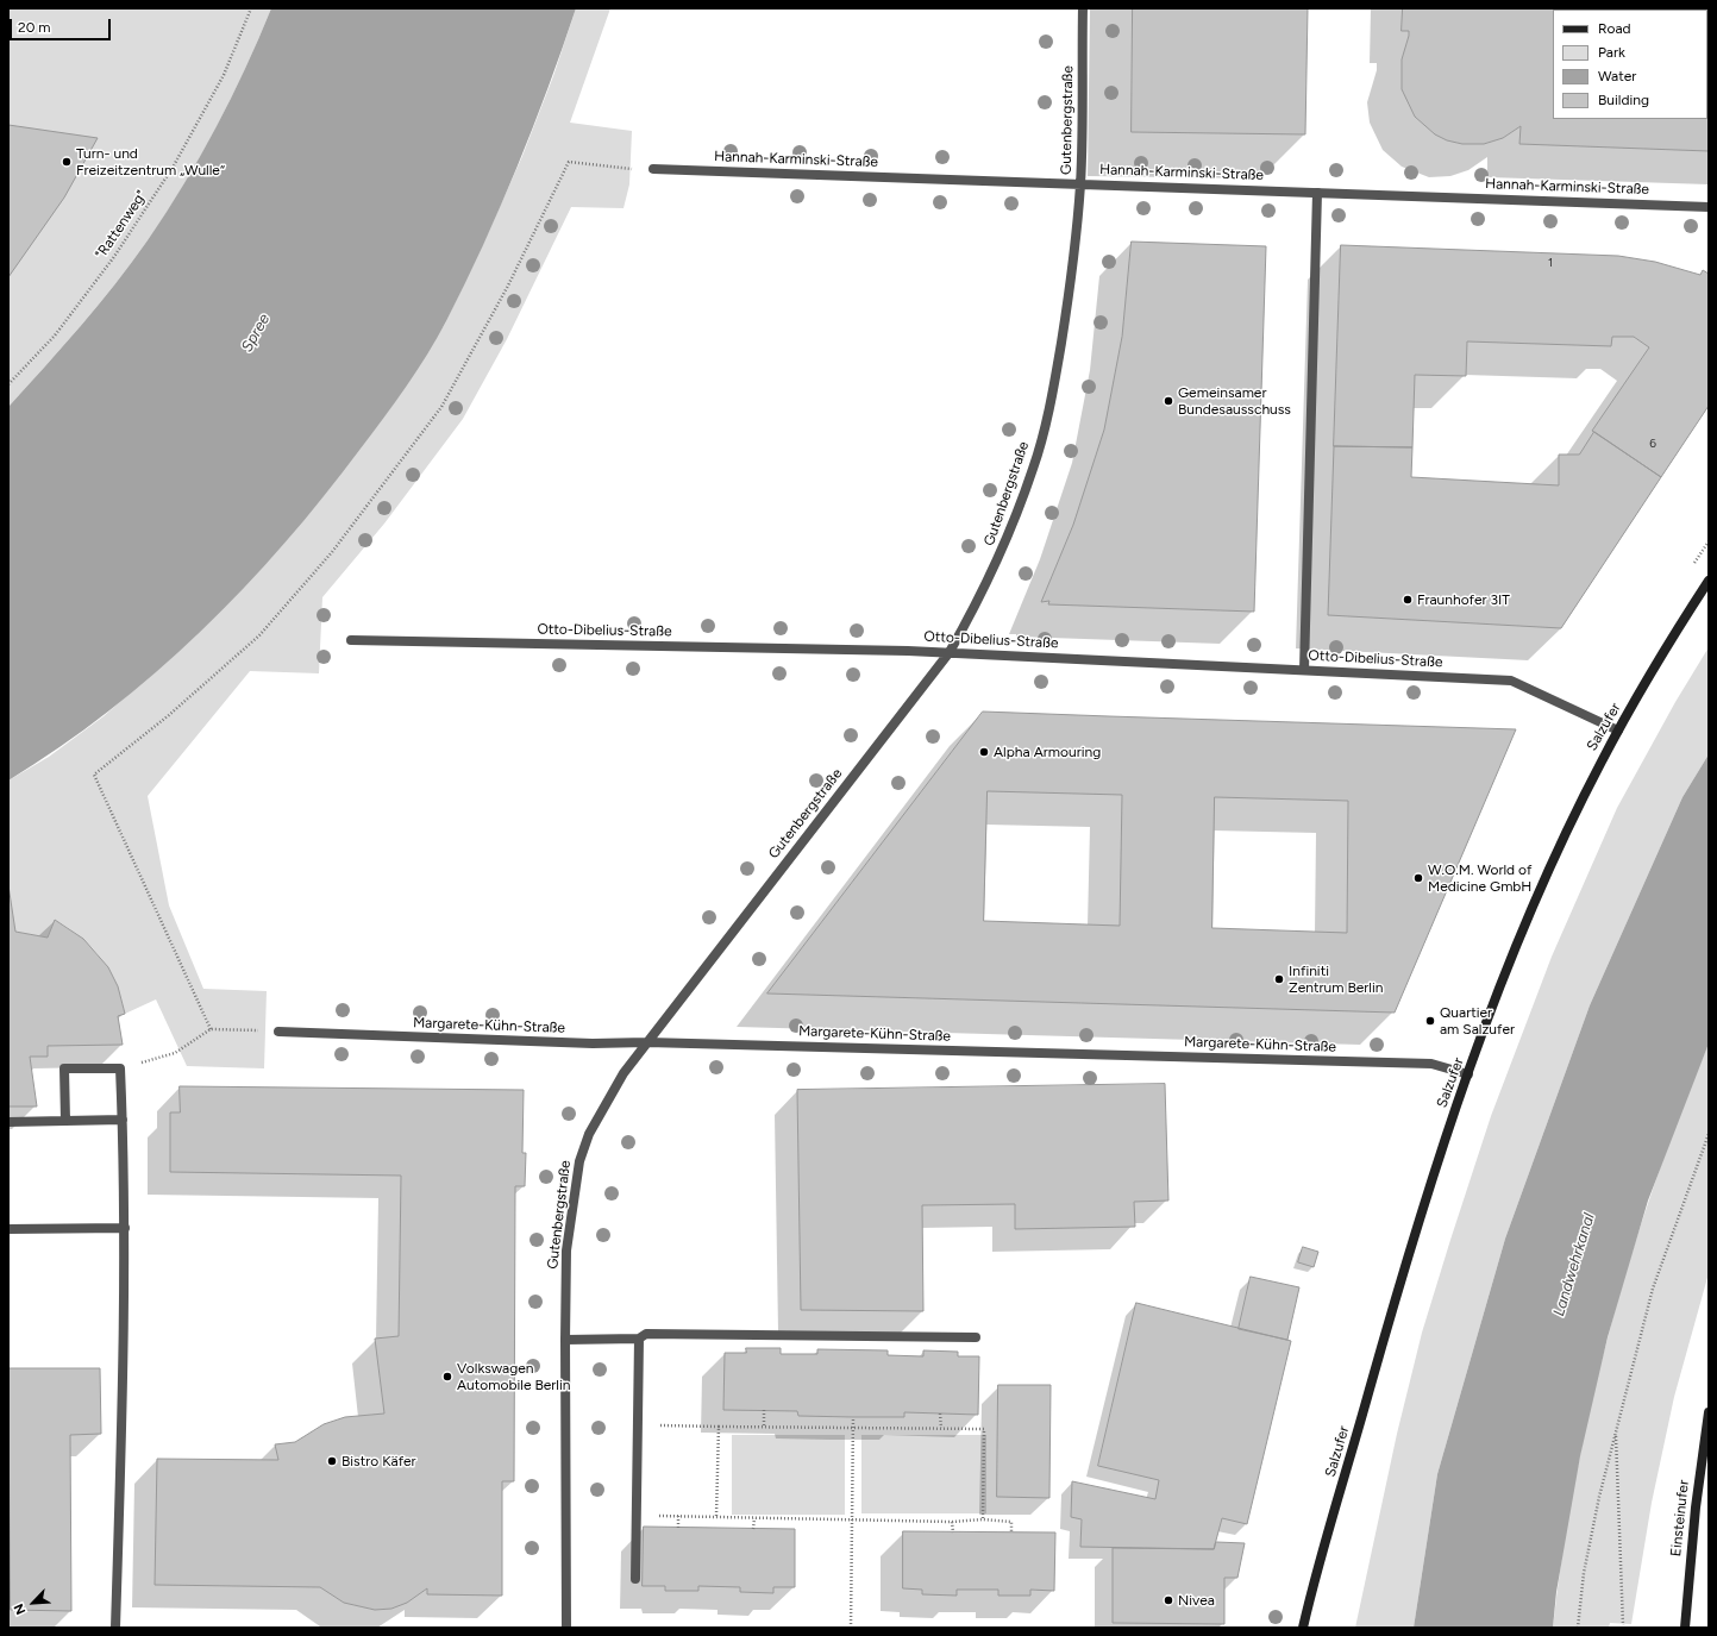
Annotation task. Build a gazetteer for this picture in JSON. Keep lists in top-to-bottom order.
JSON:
{
  "streets": {
    "street": [
      "Gutenbergstraße",
      "Hannah-Karminski-Straße",
      "Otto-Dibelius-Straße",
      "Salzufer",
      "Margarete-Kühn-Straße",
      "Einsteinufer"
    ],
    "path": ["\"Rattenweg\""]
  },
  "crossings": [
    ["Gutenbergstraße", "Hannah-Karminski-Straße"],
    ["Gutenbergstraße", "Otto-Dibelius-Straße"],
    ["Gutenbergstraße", "Margarete-Kühn-Straße"],
    ["Otto-Dibelius-Straße", "Salzufer"],
    ["Salzufer", "Margarete-Kühn-Straße"]
  ],
  "water": ["Spree", "Landwehrkanal"],
  "places": [
    "Turn- und Freizeitzentrum „Wulle“",
    "Gemeinsamer Bundesausschuss",
    "Fraunhofer 3IT",
    "Alpha Armouring",
    "W.O.M. World of Medicine GmbH",
    "Infiniti Zentrum Berlin",
    "Quartier am Salzufer",
    "Volkswagen Automobile Berlin",
    "Bistro Käfer",
    "Nivea"
  ],
  "house_numbers": ["1", "6"],
  "legend": [
    "Road",
    "Park",
    "Water",
    "Building"
  ],
  "scale_bar": "20 m",
  "north": "bottom left"
}
